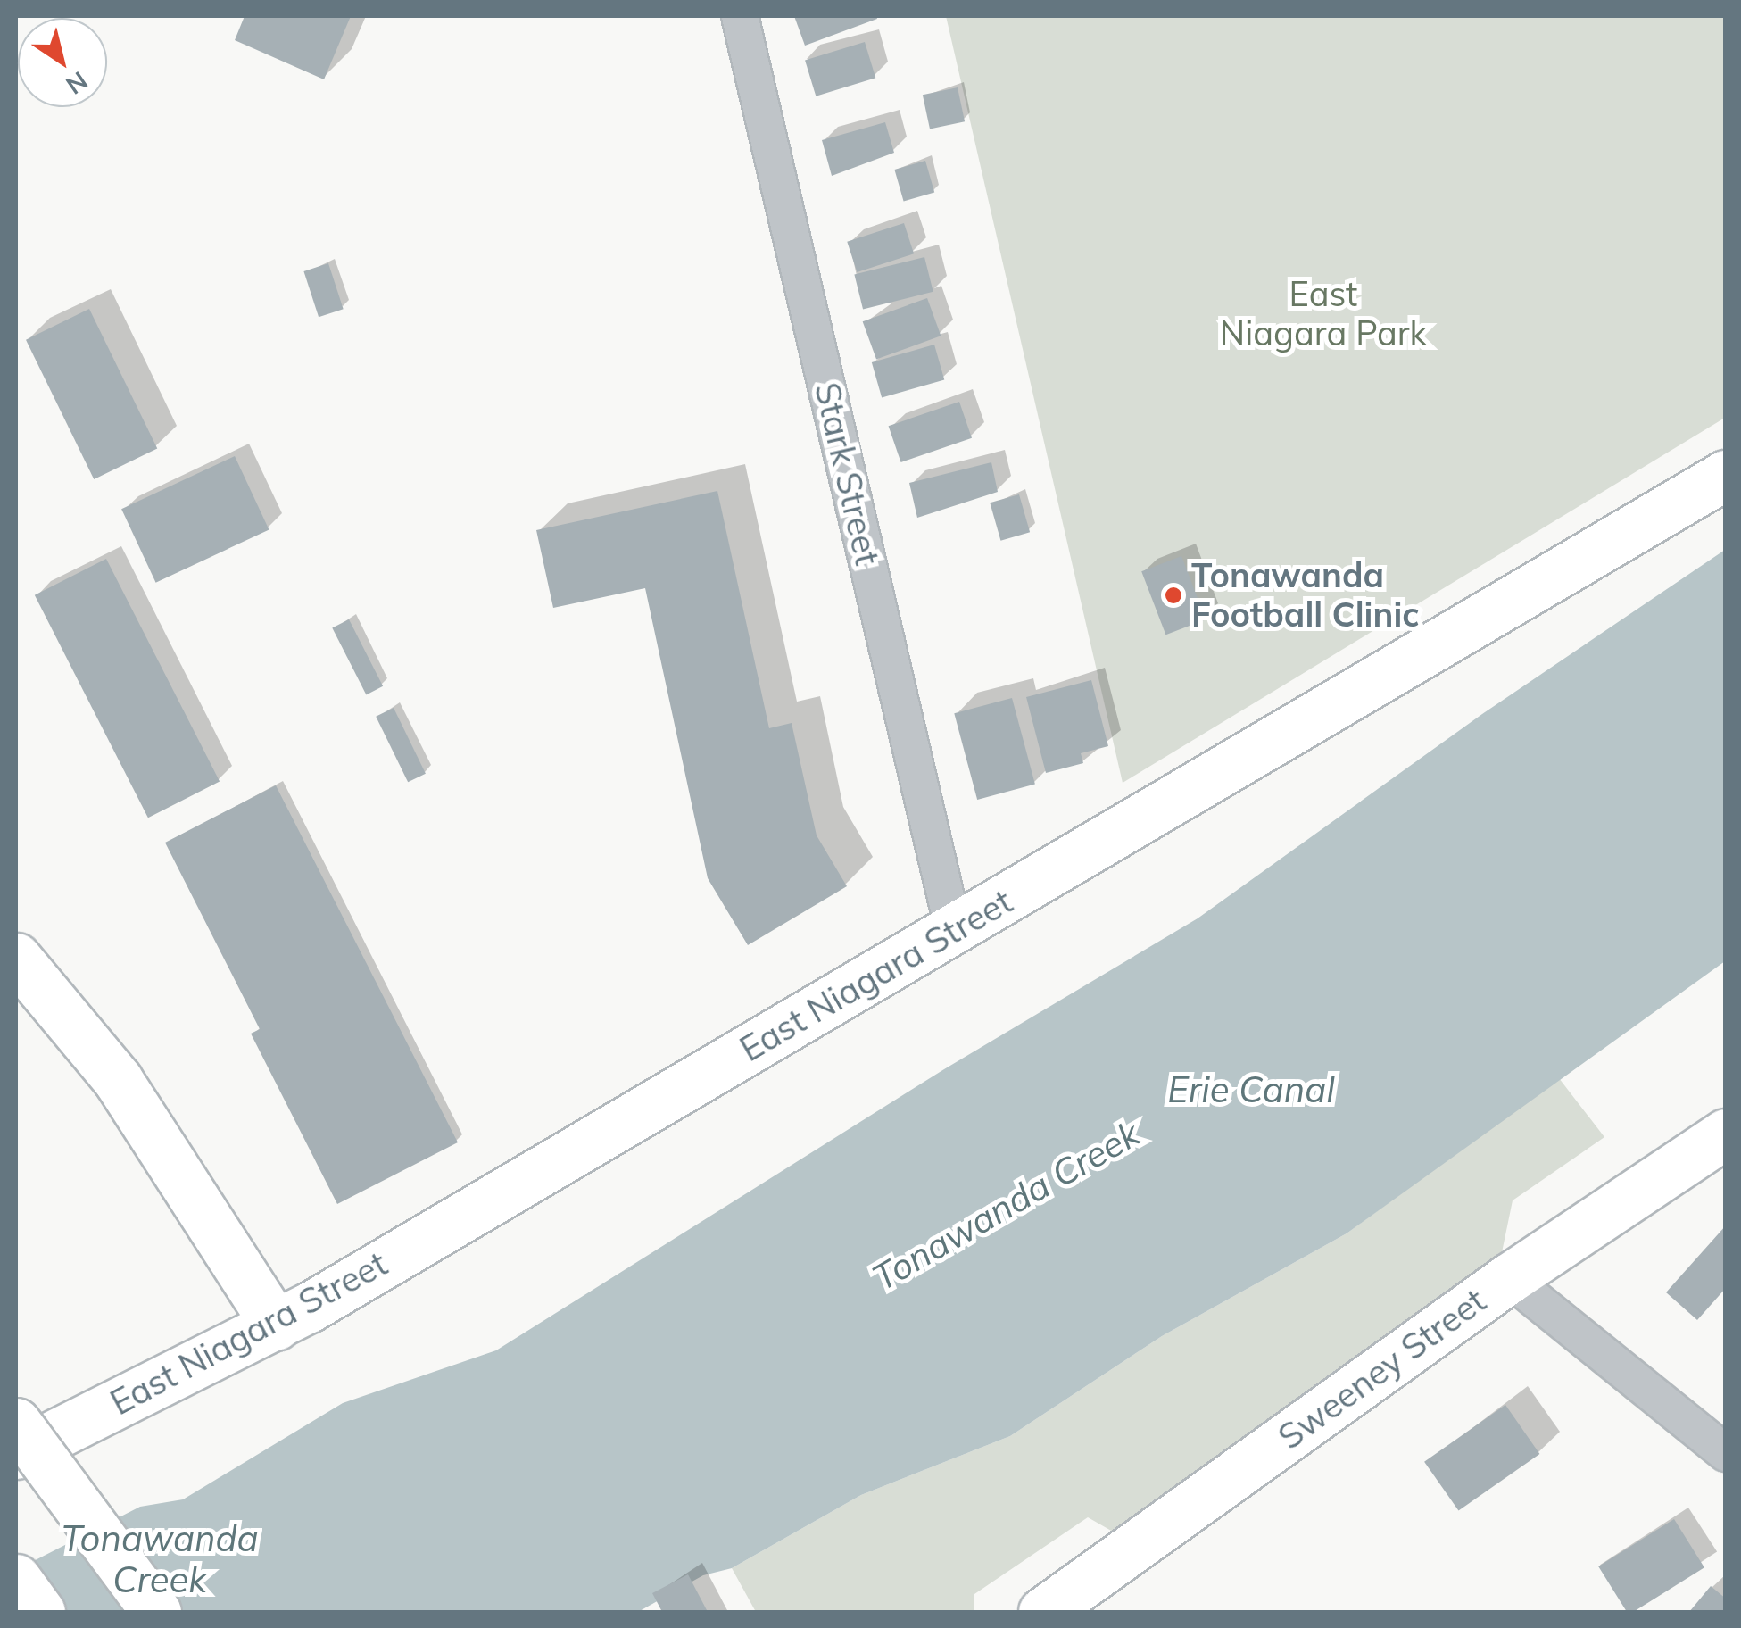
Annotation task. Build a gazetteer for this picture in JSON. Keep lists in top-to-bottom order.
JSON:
{
  "streets": {
    "street": ["Stark Street", "East Niagara Street", "Sweeney Street"]
  },
  "crossings": [
    ["Stark Street", "East Niagara Street"]
  ],
  "water": ["Erie Canal", "Tonawanda Creek"],
  "parks": ["East Niagara Park"],
  "places": ["Tonawanda Football Clinic"],
  "north": "bottom right"
}
